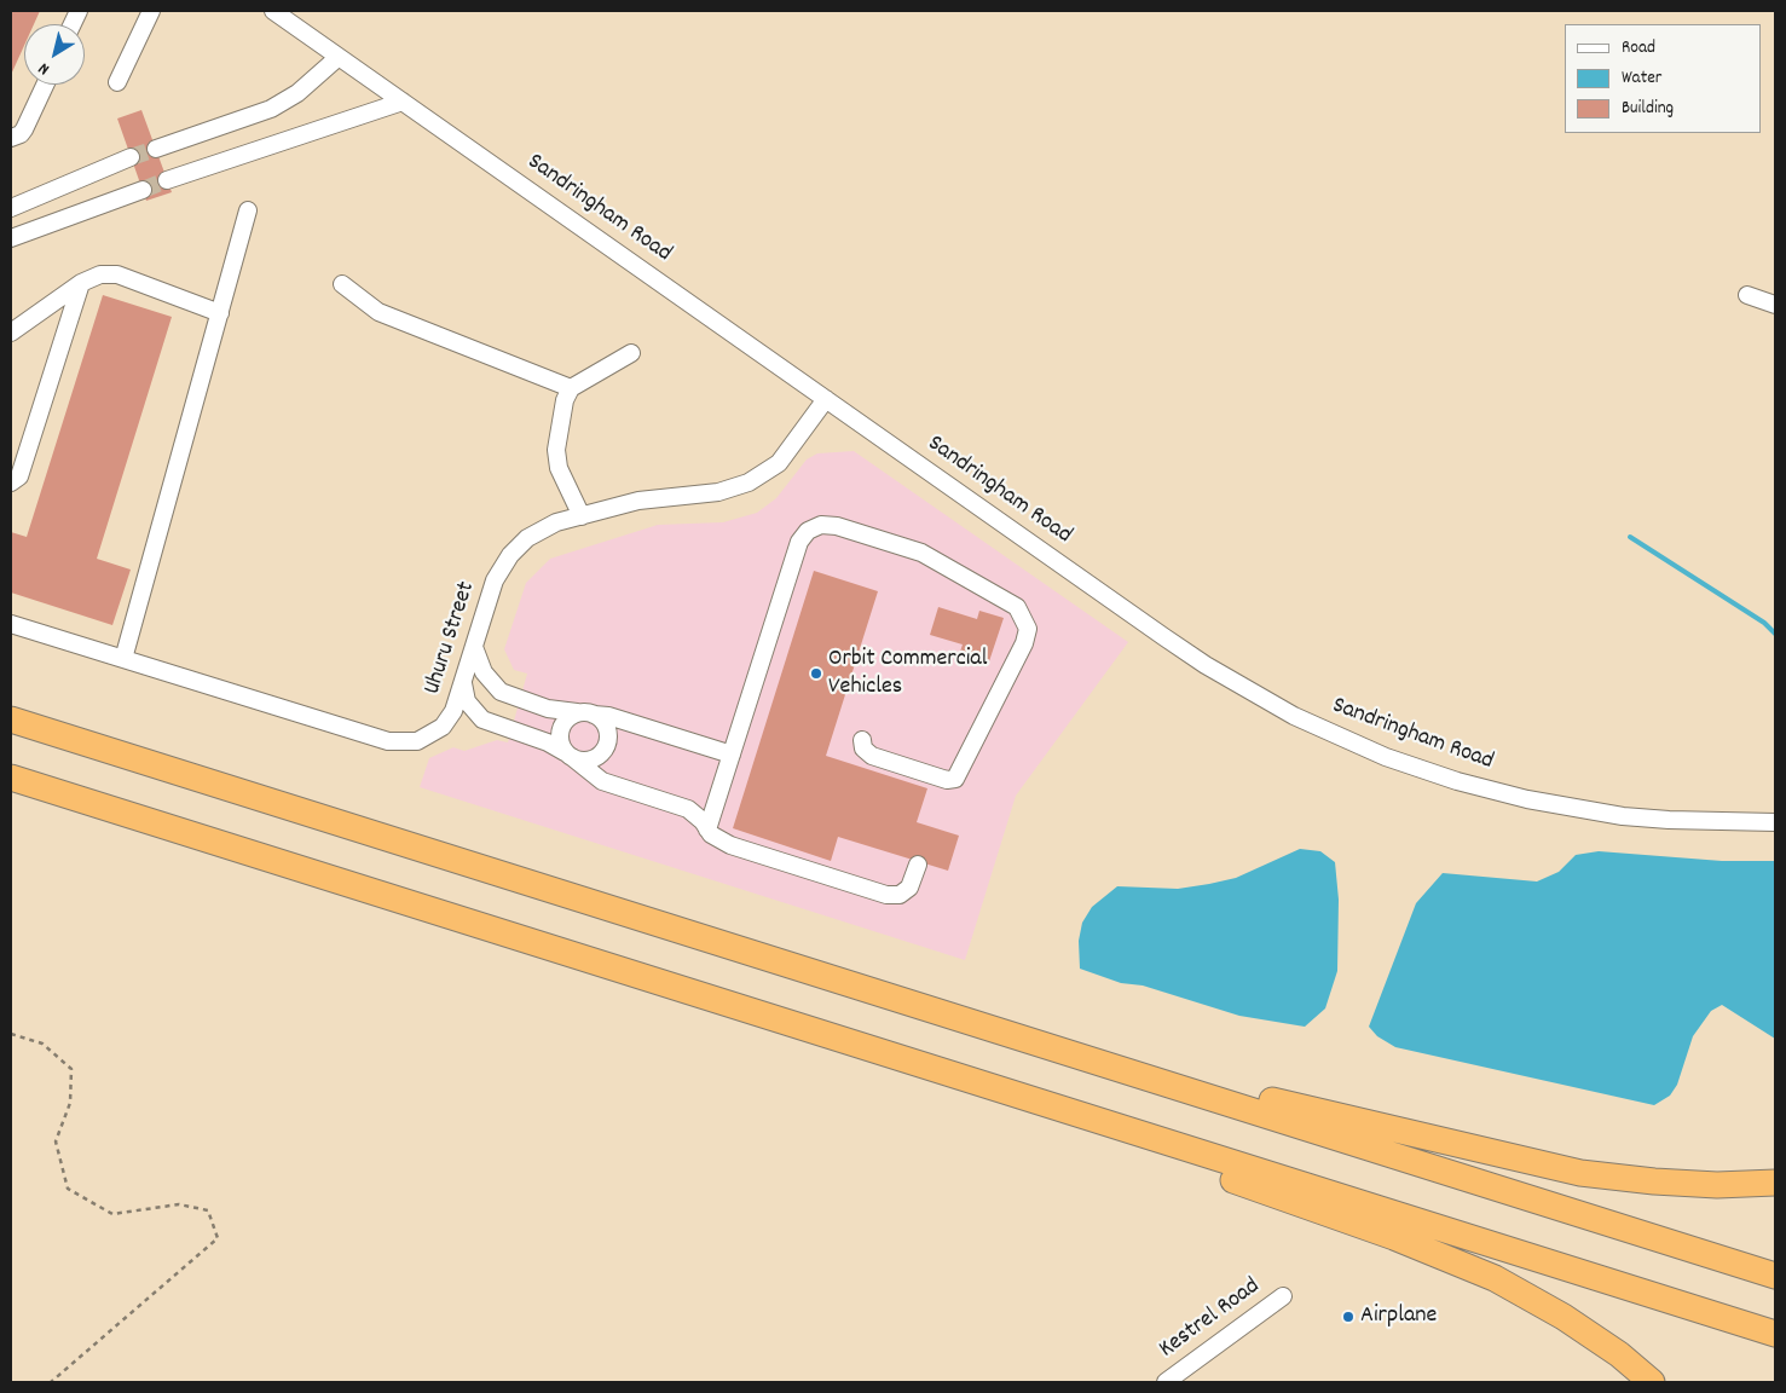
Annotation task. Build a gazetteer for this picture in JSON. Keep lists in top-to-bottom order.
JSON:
{
  "streets": {
    "street": ["Sandringham Road", "Uhuru Street", "Kestrel Road"]
  },
  "crossings": [
    ["Sandringham Road", "Uhuru Street"]
  ],
  "places": ["Orbit Commercial Vehicles", "Airplane"],
  "legend": ["Road", "Water", "Building"],
  "north": "bottom left"
}
